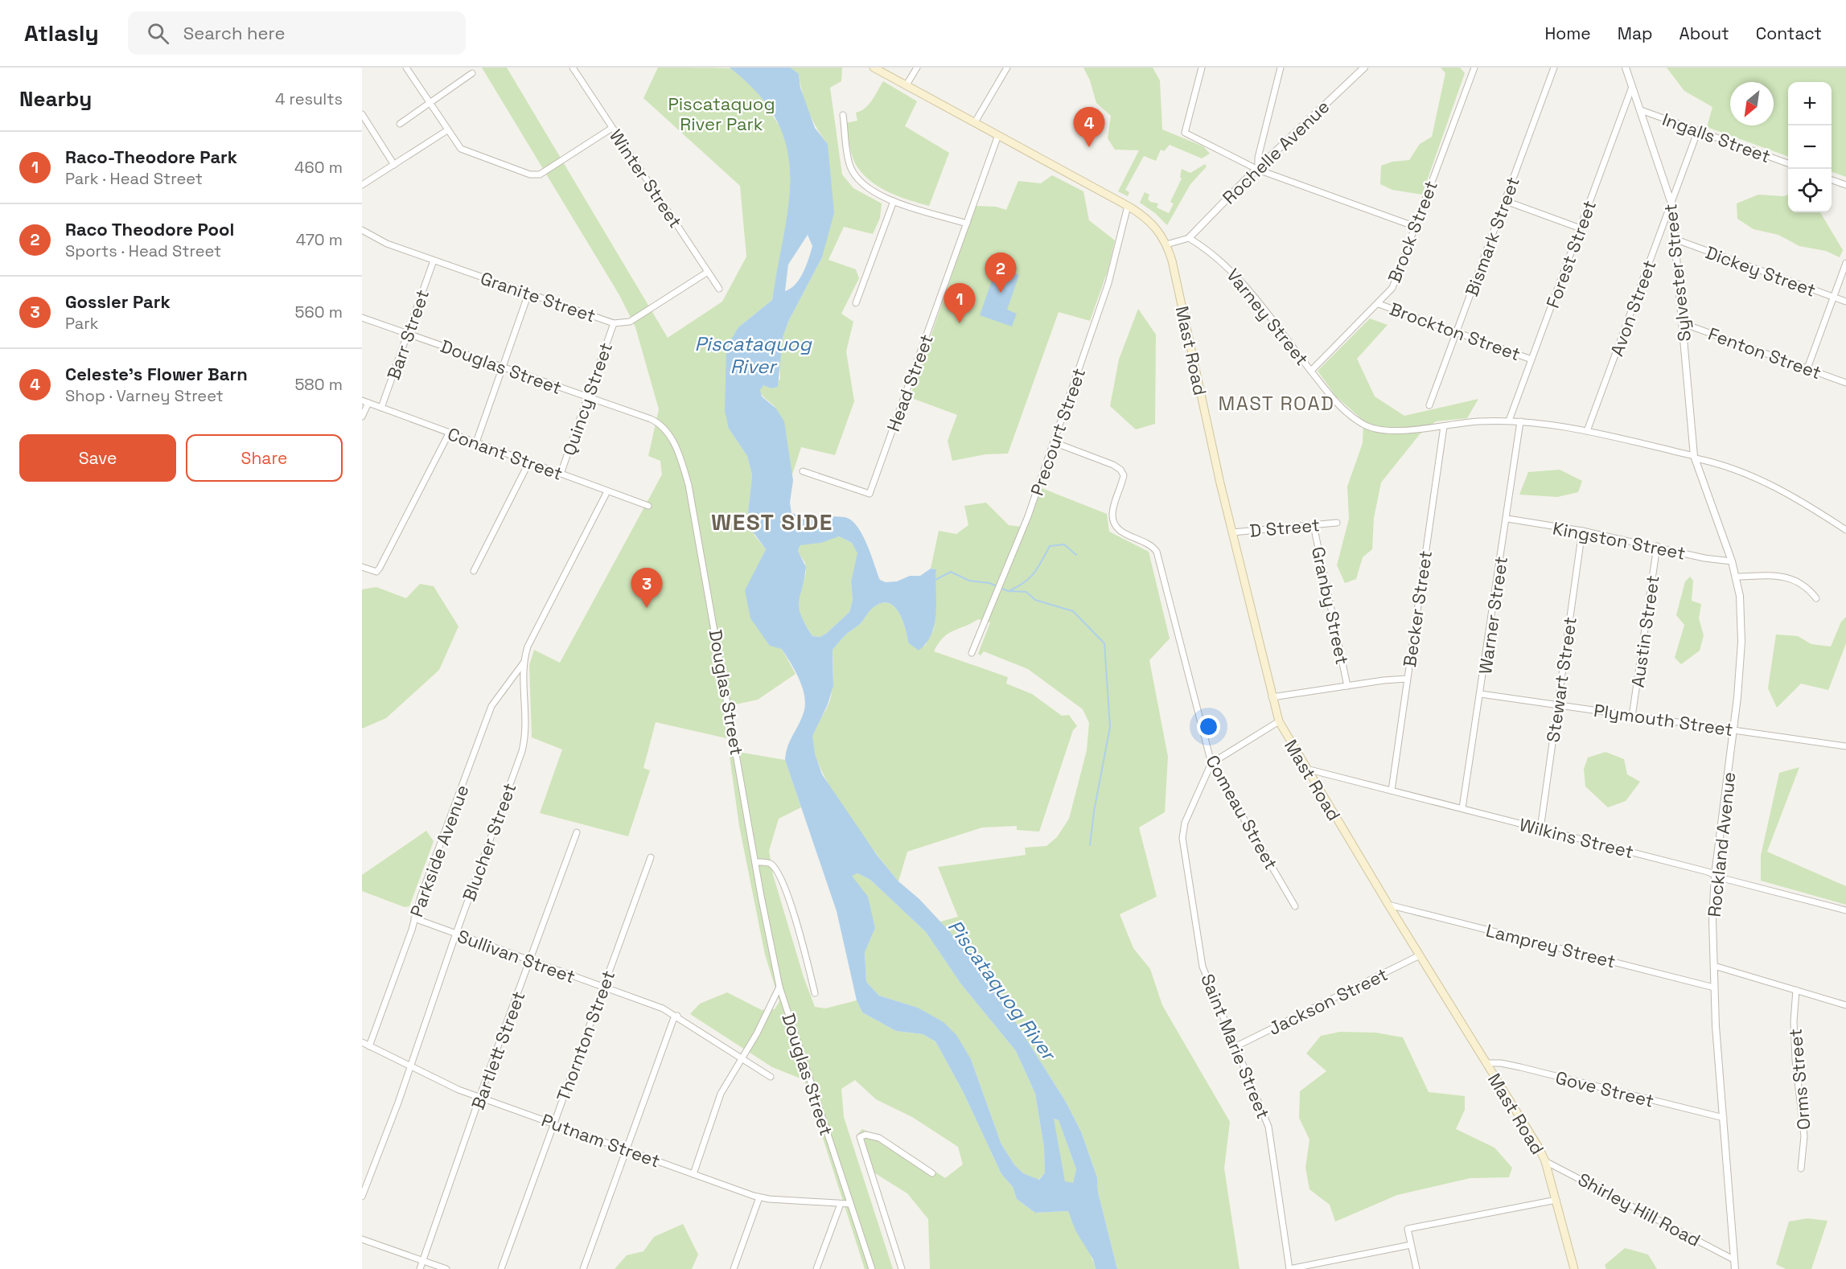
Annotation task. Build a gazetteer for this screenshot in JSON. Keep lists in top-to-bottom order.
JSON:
{
  "streets": {
    "main road": ["Mast Road"],
    "street": [
      "Ingalls Street",
      "Rochelle Avenue",
      "Winter Street",
      "Brock Street",
      "Bismark Street",
      "Forest Street",
      "Dickey Street",
      "Sylvester Street",
      "Granite Street",
      "Avon Street",
      "Varney Street",
      "Brockton Street",
      "Barr Street",
      "Fenton Street",
      "Douglas Street",
      "Head Street",
      "Quincy Street",
      "Precourt Street",
      "Conant Street",
      "D Street",
      "Kingston Street",
      "Granby Street",
      "Becker Street",
      "Warner Street",
      "Austin Street",
      "Stewart Street",
      "Plymouth Street",
      "Comeau Street",
      "Wilkins Street",
      "Blucher Street",
      "Rockland Avenue",
      "Parkside Avenue",
      "Lamprey Street",
      "Sullivan Street",
      "Jackson Street",
      "Thornton Street",
      "Saint Marie Street",
      "Bartlett Street",
      "Orms Street",
      "Gove Street",
      "Putnam Street",
      "Shirley Hill Road"
    ]
  },
  "crossings": [
    ["Ingalls Street", "Sylvester Street"],
    ["Ingalls Street", "Avon Street"],
    ["Rochelle Avenue", "Varney Street"],
    ["Winter Street", "Granite Street"],
    ["Brock Street", "Varney Street"],
    ["Brock Street", "Brockton Street"],
    ["Bismark Street", "Brockton Street"],
    ["Forest Street", "Sylvester Street"],
    ["Forest Street", "Varney Street"],
    ["Forest Street", "Brockton Street"],
    ["Dickey Street", "Sylvester Street"],
    ["Sylvester Street", "Avon Street"],
    ["Sylvester Street", "Varney Street"],
    ["Sylvester Street", "Fenton Street"],
    ["Sylvester Street", "Rockland Avenue"],
    ["Granite Street", "Barr Street"],
    ["Granite Street", "Quincy Street"],
    ["Avon Street", "Varney Street"],
    ["Varney Street", "Becker Street"],
    ["Varney Street", "Warner Street"],
    ["Varney Street", "Rockland Avenue"],
    ["Barr Street", "Douglas Street"],
    ["Barr Street", "Conant Street"],
    ["Mast Road", "D Street"],
    ["Mast Road", "Wilkins Street"],
    ["Mast Road", "Lamprey Street"],
    ["Mast Road", "Jackson Street"],
    ["Mast Road", "Gove Street"],
    ["Mast Road", "Shirley Hill Road"],
    ["Douglas Street", "Quincy Street"],
    ["Douglas Street", "Putnam Street"],
    ["Quincy Street", "Conant Street"],
    ["Precourt Street", "Comeau Street"],
    ["Conant Street", "Blucher Street"],
    ["D Street", "Granby Street"],
    ["Kingston Street", "Warner Street"],
    ["Kingston Street", "Austin Street"],
    ["Kingston Street", "Stewart Street"],
    ["Kingston Street", "Rockland Avenue"],
    ["Becker Street", "Wilkins Street"],
    ["Warner Street", "Plymouth Street"],
    ["Warner Street", "Wilkins Street"],
    ["Austin Street", "Plymouth Street"],
    ["Stewart Street", "Plymouth Street"],
    ["Stewart Street", "Wilkins Street"],
    ["Plymouth Street", "Rockland Avenue"],
    ["Comeau Street", "Saint Marie Street"],
    ["Wilkins Street", "Rockland Avenue"],
    ["Blucher Street", "Parkside Avenue"],
    ["Blucher Street", "Sullivan Street"],
    ["Blucher Street", "Putnam Street"],
    ["Rockland Avenue", "Lamprey Street"],
    ["Rockland Avenue", "Gove Street"],
    ["Rockland Avenue", "Shirley Hill Road"],
    ["Parkside Avenue", "Sullivan Street"],
    ["Parkside Avenue", "Putnam Street"],
    ["Sullivan Street", "Thornton Street"],
    ["Sullivan Street", "Bartlett Street"],
    ["Jackson Street", "Saint Marie Street"],
    ["Thornton Street", "Putnam Street"],
    ["Bartlett Street", "Putnam Street"]
  ],
  "districts": ["MAST ROAD", "WEST SIDE"],
  "water": ["Piscataquog River"],
  "parks": ["Piscataquog River Park"],
  "north": "bottom left",
  "page": {
    "header": "Atlasly",
    "search": "Search here",
    "nav": [
      "Home",
      "Map",
      "About",
      "Contact"
    ],
    "heading": ["Nearby", "4 results"],
    "map_buttons": ["+", "−"],
    "pins": [
      "4",
      "2",
      "1",
      "3"
    ],
    "list": [
      {
        "mark": "1",
        "name": "Raco-Theodore Park",
        "note": "Park · Head Street",
        "value": "460 m"
      },
      {
        "mark": "2",
        "name": "Raco Theodore Pool",
        "note": "Sports · Head Street",
        "value": "470 m"
      },
      {
        "mark": "3",
        "name": "Gossler Park",
        "note": "Park",
        "value": "560 m"
      },
      {
        "mark": "4",
        "name": "Celeste's Flower Barn",
        "note": "Shop · Varney Street",
        "value": "580 m"
      }
    ],
    "buttons": ["Save", "Share"]
  }
}
